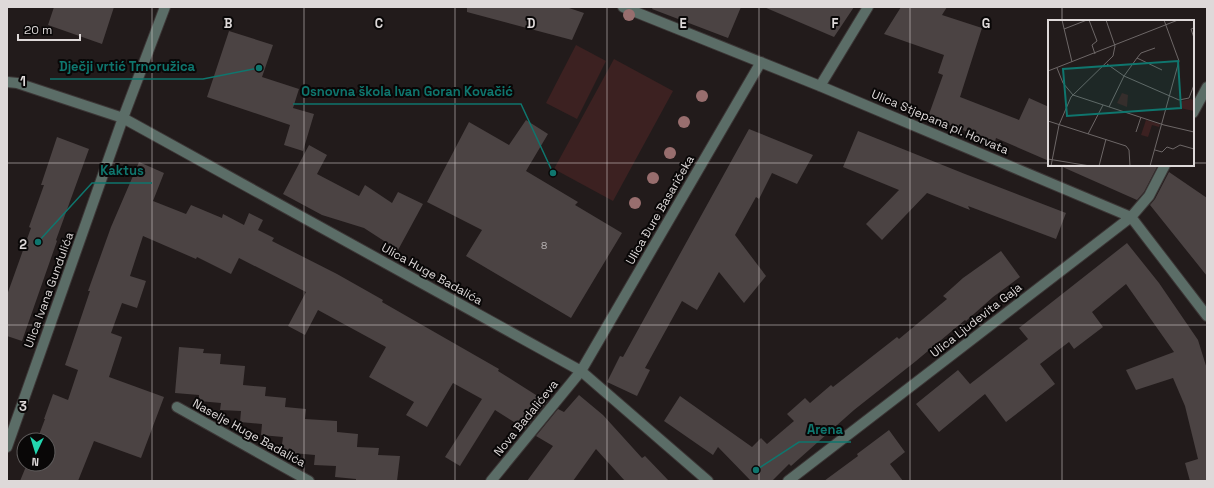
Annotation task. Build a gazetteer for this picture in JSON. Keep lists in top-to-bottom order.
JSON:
{
  "streets": {
    "street": [
      "Ulica Stjepana pl. Horvata",
      "Ulica Đure Basaričeka",
      "Ulica Huge Badalića",
      "Ulica Ivana Gundulića",
      "Ulica Ljudevita Gaja",
      "Nova Badalićeva",
      "Naselje Huge Badalića"
    ]
  },
  "crossings": [
    ["Ulica Stjepana pl. Horvata", "Ulica Đure Basaričeka"],
    ["Ulica Stjepana pl. Horvata", "Ulica Ljudevita Gaja"],
    ["Ulica Đure Basaričeka", "Ulica Huge Badalića"],
    ["Ulica Đure Basaričeka", "Nova Badalićeva"],
    ["Ulica Huge Badalića", "Ulica Ivana Gundulića"],
    ["Ulica Huge Badalića", "Nova Badalićeva"]
  ],
  "places": [
    "Dječji vrtić Trnoružica",
    "Osnovna škola Ivan Goran Kovačić",
    "Kaktus",
    "Arena"
  ],
  "house_numbers": ["8"],
  "scale_bar": "20 m",
  "north": "bottom",
  "grid": {
    "columns": [
      "B",
      "C",
      "D",
      "E",
      "F",
      "G"
    ],
    "rows": ["1", "2", "3"]
  }
}
